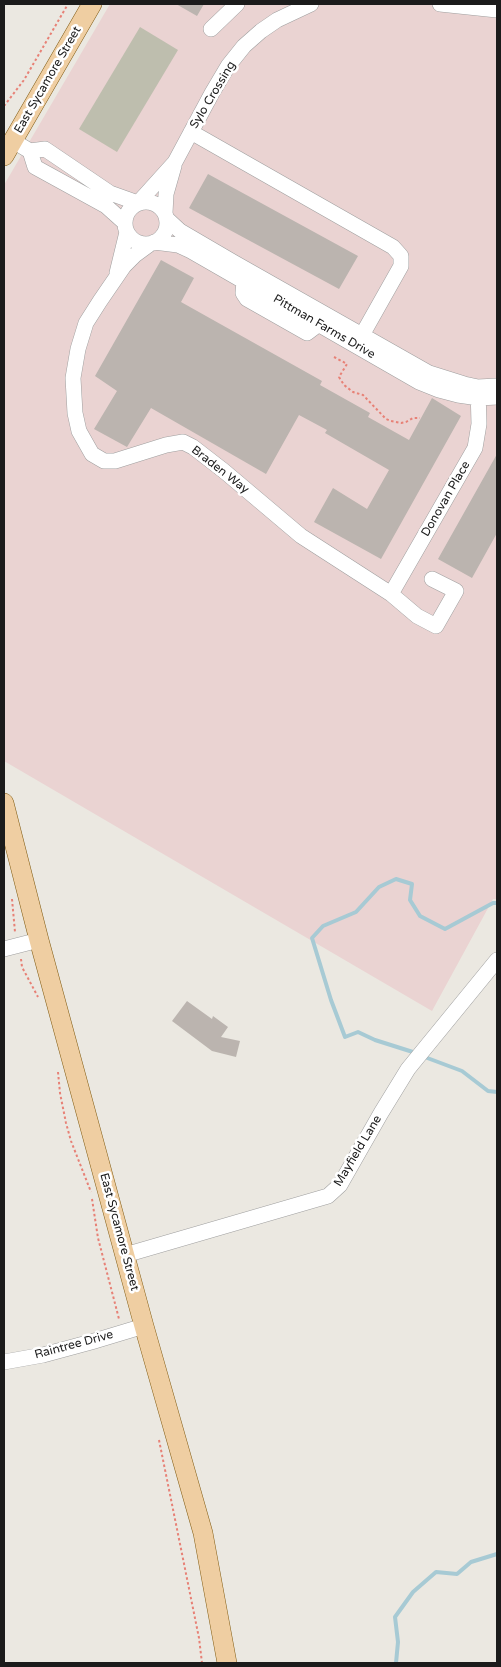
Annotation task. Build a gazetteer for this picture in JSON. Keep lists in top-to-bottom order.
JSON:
{
  "streets": {
    "main road": ["East Sycamore Street"],
    "street": [
      "Sylo Crossing",
      "Pittman Farms Drive",
      "Braden Way",
      "Donovan Place",
      "Mayfield Lane",
      "Raintree Drive"
    ]
  },
  "crossings": [
    ["East Sycamore Street", "Mayfield Lane"],
    ["East Sycamore Street", "Raintree Drive"],
    ["Pittman Farms Drive", "Braden Way"],
    ["Pittman Farms Drive", "Donovan Place"],
    ["Braden Way", "Donovan Place"]
  ]
}
